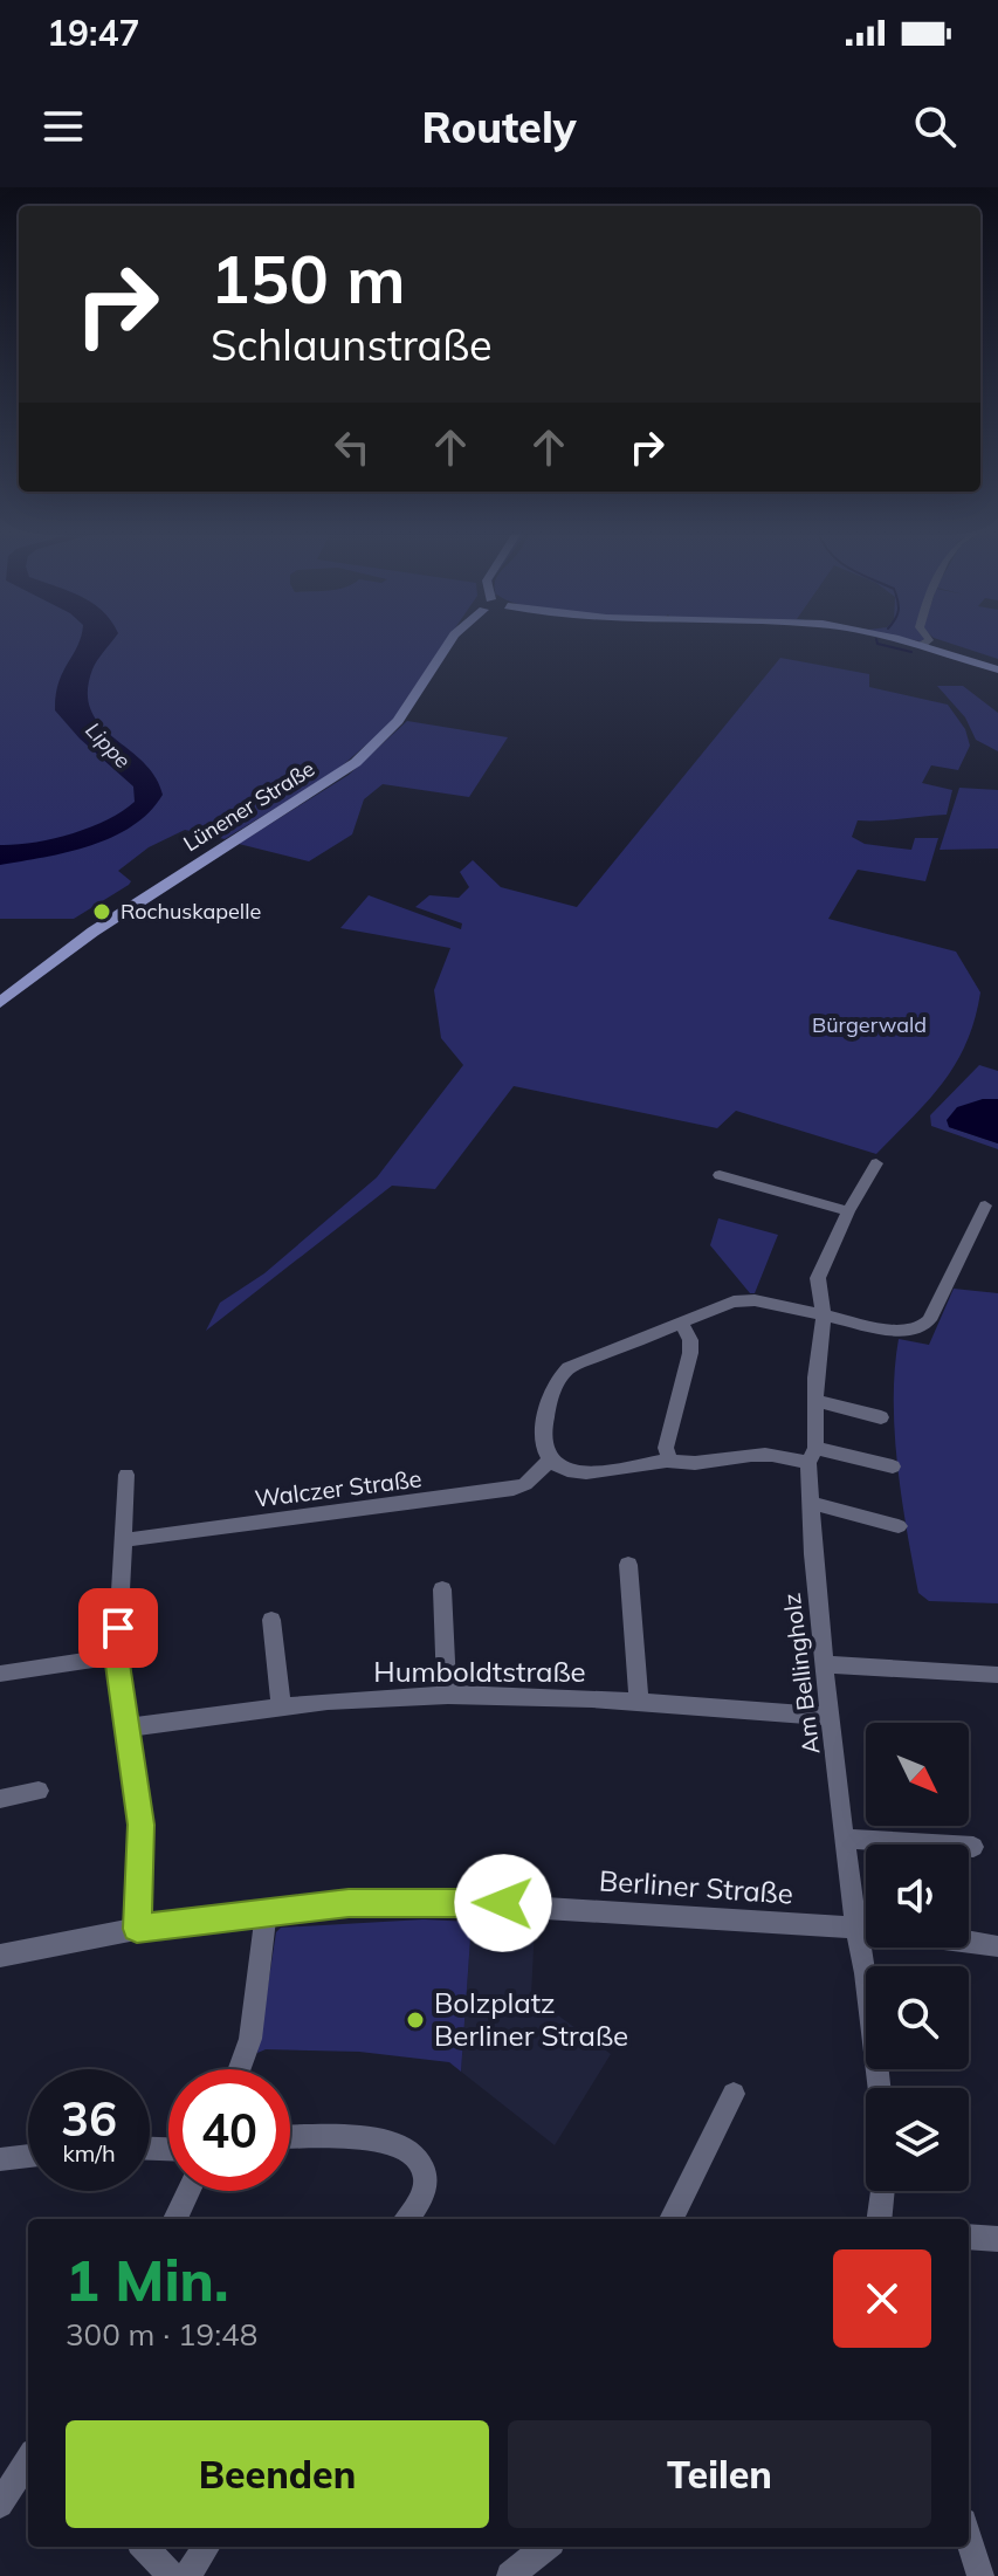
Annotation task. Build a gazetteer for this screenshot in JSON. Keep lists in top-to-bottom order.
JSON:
{
  "streets": {
    "main road": ["Lünener Straße"],
    "street": [
      "Walczer Straße",
      "Humboldtstraße",
      "Am Bellingholz",
      "Berliner Straße"
    ]
  },
  "crossings": [
    ["Humboldtstraße", "Am Bellingholz"],
    ["Am Bellingholz", "Berliner Straße"]
  ],
  "water": ["Lippe"],
  "parks": ["Bürgerwald"],
  "places": ["Rochuskapelle", "Bolzplatz Berliner Straße"],
  "north": "bottom right",
  "page": {
    "status": "19:47",
    "header": "Routely",
    "turn": ["150 m", "Schlaunstraße"],
    "speed": "36 km/h",
    "limit": "40",
    "heading": ["1 Min.", "300 m · 19:48"],
    "buttons": ["Beenden", "Teilen"]
  }
}
